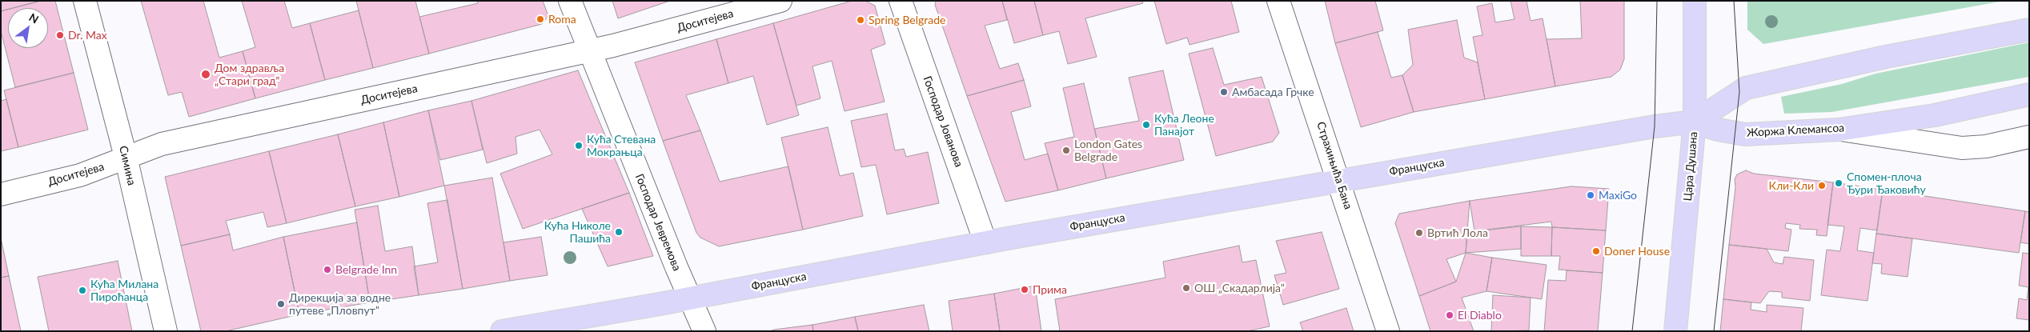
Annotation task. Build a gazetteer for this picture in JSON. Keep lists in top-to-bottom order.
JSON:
{
  "streets": {
    "main road": ["Жоржа Клемансоа", "Цара Душана", "Француска"],
    "street": [
      "Доситејева",
      "Господар Јованова",
      "Симина",
      "Страхињића Бана",
      "Господар Јевремова"
    ]
  },
  "crossings": [
    ["Доситејева", "Симина"],
    ["Доситејева", "Господар Јевремова"],
    ["Господар Јованова", "Француска"],
    ["Жоржа Клемансоа", "Цара Душана"],
    ["Жоржа Клемансоа", "Француска"],
    ["Страхињића Бана", "Француска"],
    ["Цара Душана", "Француска"],
    ["Француска", "Господар Јевремова"]
  ],
  "places": [
    "Roma",
    "Spring Belgrade",
    "Dr. Max",
    "Дом здравља „Стари град”",
    "Амбасада Грчке",
    "Кућа Леоне Панајот",
    "Кућа Стевана Мокрањца",
    "London Gates Belgrade",
    "Спомен-плоча Ђури Ђаковићу",
    "Кли-Кли",
    "MaxiGo",
    "Кућа Николе Пашића",
    "Вртић Лола",
    "Doner House",
    "Belgrade Inn",
    "ОШ „Скадарлија”",
    "Прима",
    "Кућа Милана Пироћанца",
    "Дирекција за водне путеве „Пловпут”",
    "El Diablo"
  ],
  "north": "top right"
}
